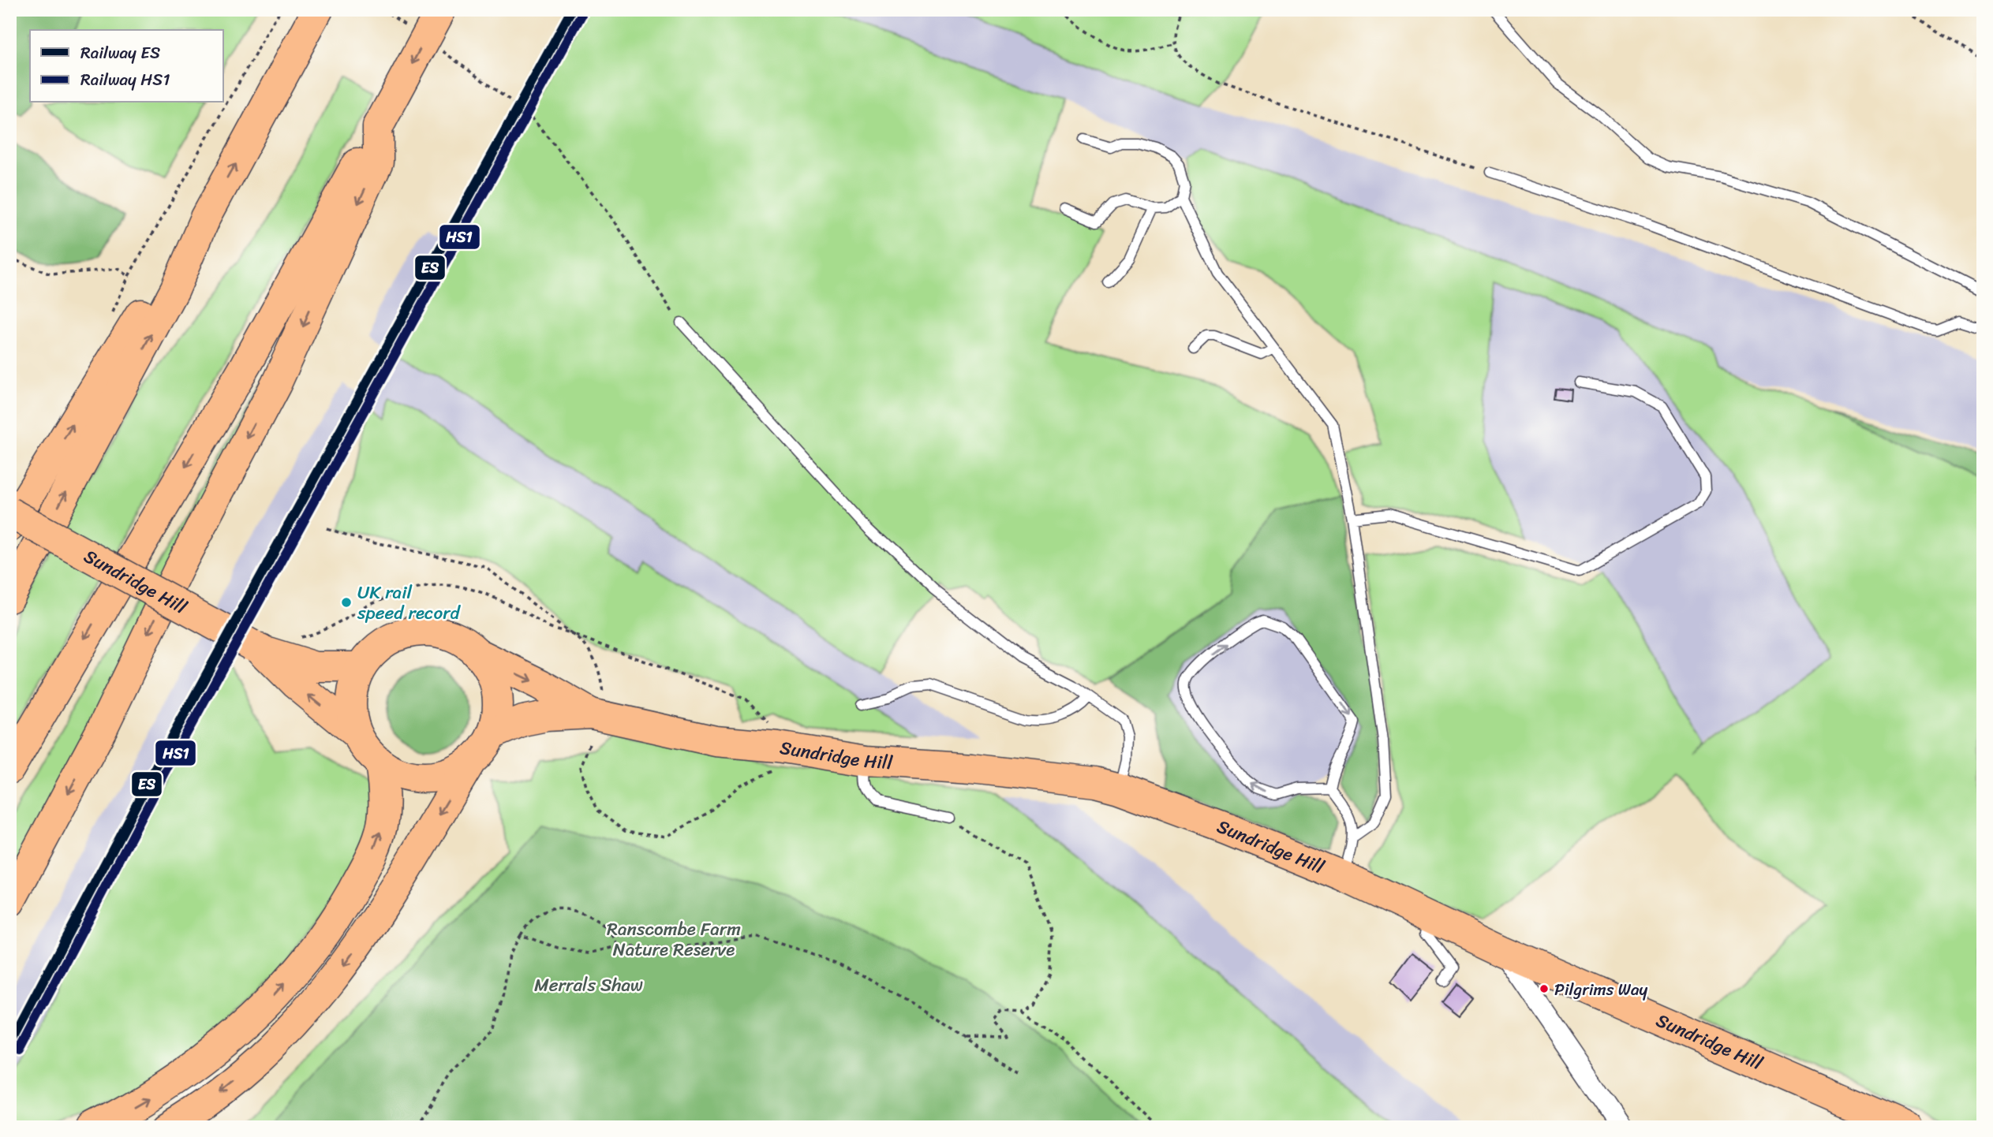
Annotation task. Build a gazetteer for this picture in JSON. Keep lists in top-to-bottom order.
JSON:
{
  "streets": {
    "main road": ["Sundridge Hill"]
  },
  "parks": ["Ranscombe Farm Nature Reserve", "Merrals Shaw"],
  "places": ["UK rail speed record", "Pilgrims Way"],
  "lines": ["rail line ES", "rail line HS1"],
  "legend": ["Railway ES", "Railway HS1"]
}
